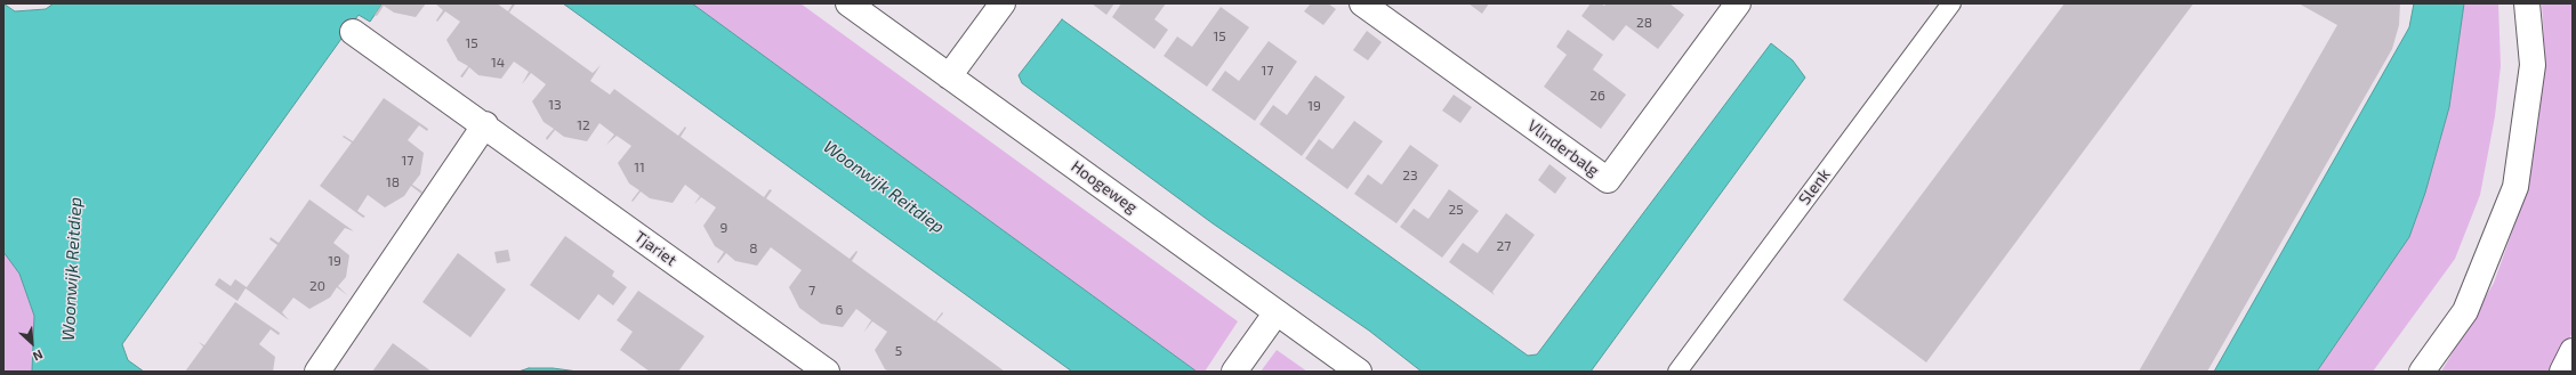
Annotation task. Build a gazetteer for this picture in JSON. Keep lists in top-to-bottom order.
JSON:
{
  "streets": {
    "street": ["Vlinderbalg", "Hoogeweg", "Tjariet"],
    "lane": ["Slenk"]
  },
  "water": ["Woonwijk Reitdiep"],
  "house_numbers": [
    "28",
    "15",
    "15",
    "14",
    "17",
    "26",
    "13",
    "19",
    "12",
    "17",
    "11",
    "23",
    "18",
    "25",
    "9",
    "27",
    "8",
    "19",
    "20",
    "7",
    "6",
    "5"
  ],
  "north": "bottom right"
}
